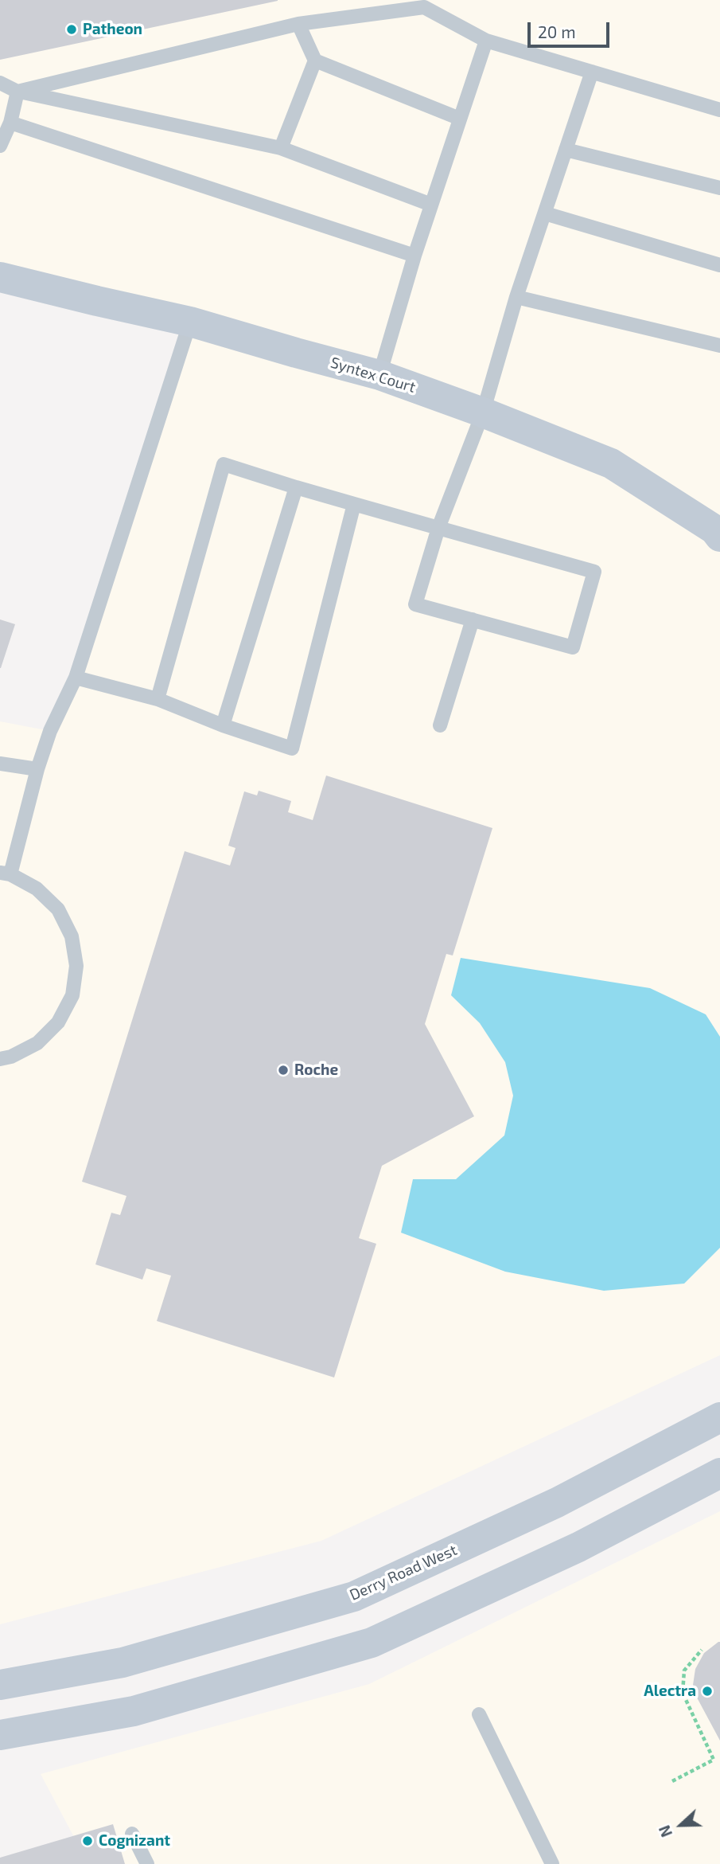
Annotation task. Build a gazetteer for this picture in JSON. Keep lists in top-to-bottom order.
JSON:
{
  "streets": {
    "main road": ["Syntex Court", "Derry Road West"]
  },
  "places": [
    "Patheon",
    "Roche",
    "Alectra",
    "Cognizant"
  ],
  "scale_bar": "20 m",
  "north": "left"
}
